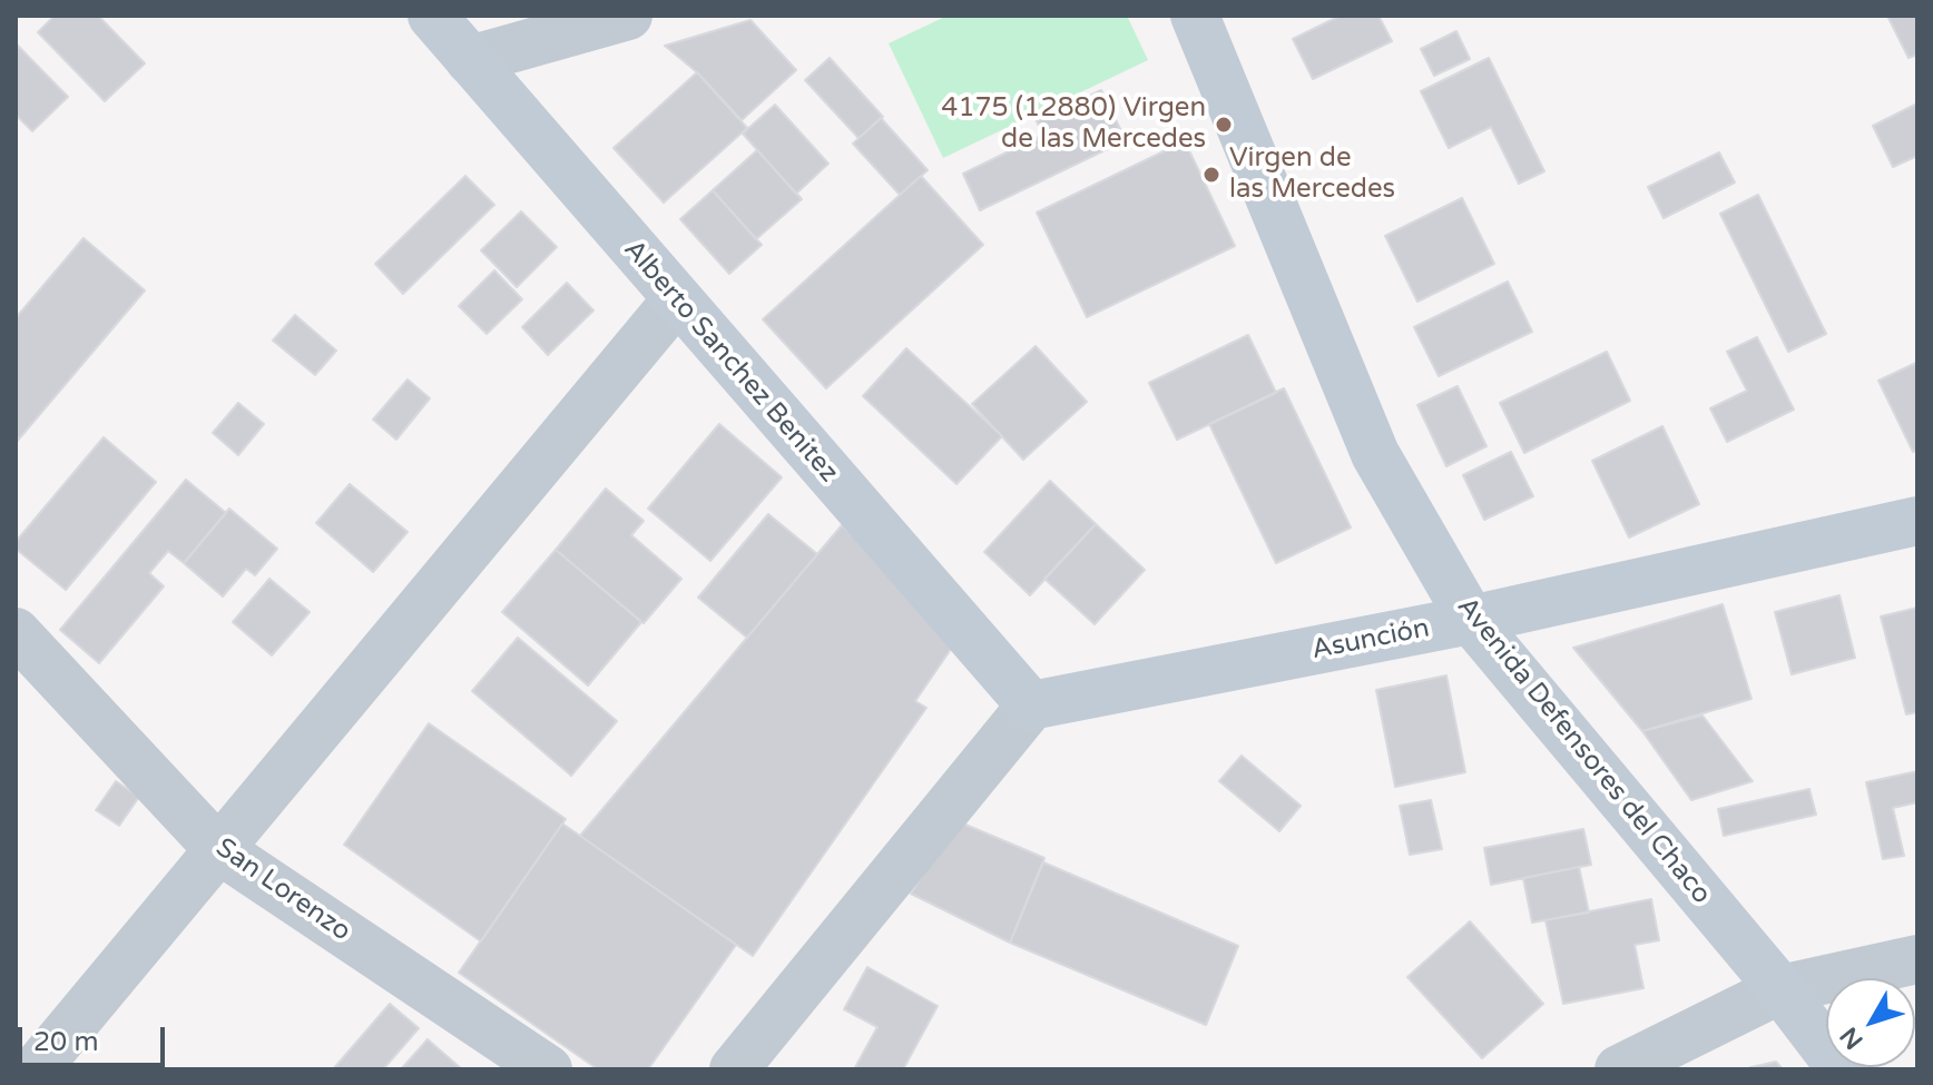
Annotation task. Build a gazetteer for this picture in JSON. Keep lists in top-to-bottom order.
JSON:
{
  "streets": {
    "street": [
      "Alberto Sanchez Benitez",
      "Asunción",
      "Avenida Defensores del Chaco",
      "San Lorenzo"
    ]
  },
  "crossings": [
    ["Alberto Sanchez Benitez", "Asunción"],
    ["Asunción", "Avenida Defensores del Chaco"]
  ],
  "places": ["4175 (12880) Virgen de las Mercedes", "Virgen de las Mercedes"],
  "scale_bar": "20 m",
  "north": "bottom left"
}
